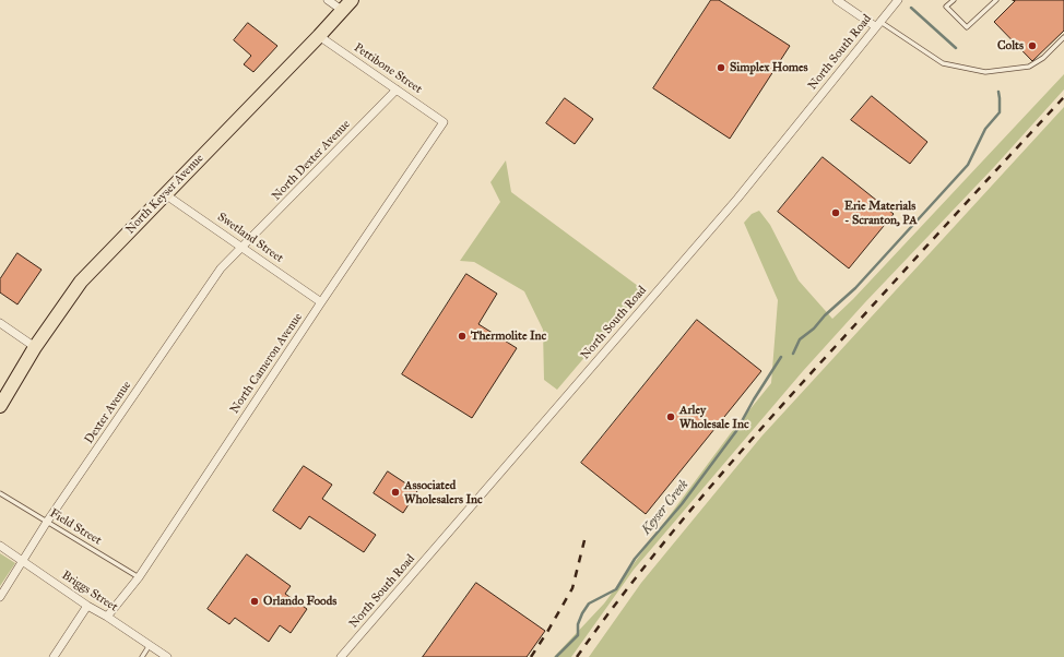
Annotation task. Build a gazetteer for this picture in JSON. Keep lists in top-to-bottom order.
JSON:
{
  "streets": {
    "main road": ["North Keyser Avenue"],
    "street": [
      "North South Road",
      "Pettibone Street",
      "North Dexter Avenue",
      "Swetland Street",
      "North Cameron Avenue",
      "Dexter Avenue",
      "Briggs Street"
    ],
    "lane": ["Field Street"]
  },
  "crossings": [
    ["Pettibone Street", "North Dexter Avenue"],
    ["Pettibone Street", "North Keyser Avenue"],
    ["Pettibone Street", "North Cameron Avenue"],
    ["North Dexter Avenue", "Swetland Street"],
    ["North Dexter Avenue", "Dexter Avenue"],
    ["North Keyser Avenue", "Swetland Street"],
    ["Swetland Street", "North Cameron Avenue"],
    ["Swetland Street", "Dexter Avenue"],
    ["North Cameron Avenue", "Field Street"],
    ["North Cameron Avenue", "Briggs Street"],
    ["Dexter Avenue", "Field Street"],
    ["Dexter Avenue", "Briggs Street"]
  ],
  "water": ["Keyser Creek"],
  "places": [
    "Colts",
    "Simplex Homes",
    "Erie Materials - Scranton, PA",
    "Thermolite Inc",
    "Arley Wholesale Inc",
    "Associated Wholesalers Inc",
    "Orlando Foods"
  ]
}
